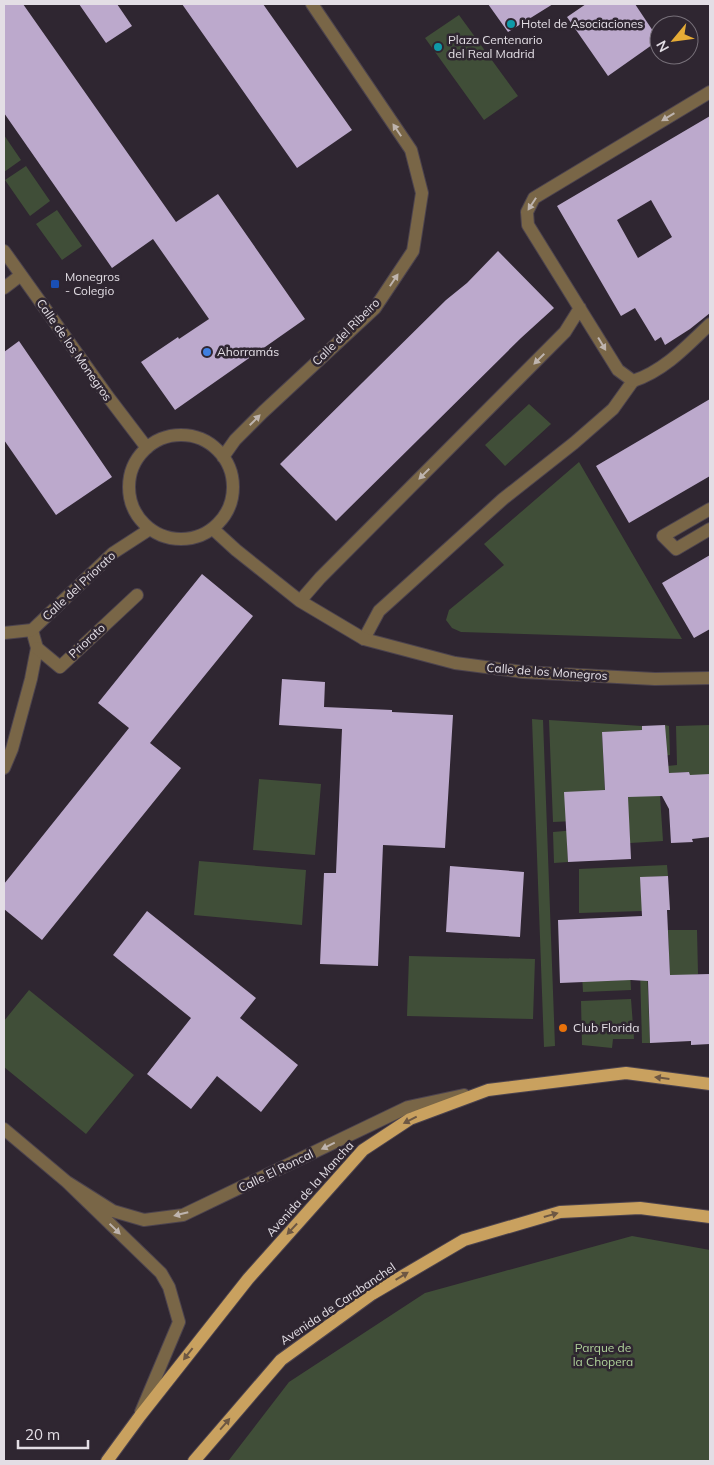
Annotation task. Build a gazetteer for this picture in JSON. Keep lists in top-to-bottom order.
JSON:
{
  "streets": {
    "main road": ["Avenida de la Mancha", "Avenida de Carabanchel"],
    "street": [
      "Calle del Ribeiro",
      "Calle de los Monegros",
      "Calle del Priorato",
      "Priorato",
      "Calle El Roncal"
    ]
  },
  "crossings": [
    ["Calle del Ribeiro", "Calle de los Monegros"],
    ["Calle del Ribeiro", "Calle del Priorato"],
    ["Calle de los Monegros", "Calle del Priorato"],
    ["Calle El Roncal", "Avenida de la Mancha"]
  ],
  "one_way": ["Calle del Ribeiro", "Avenida de la Mancha", "Avenida de Carabanchel"],
  "parks": ["Parque de la Chopera"],
  "places": {
    "other": [
      "Hotel de Asociaciones",
      "Plaza Centenario del Real Madrid",
      "Ahorramás",
      "Club Florida"
    ],
    "transit": ["Monegros - Colegio"]
  },
  "scale_bar": "20 m",
  "north": "bottom left"
}
